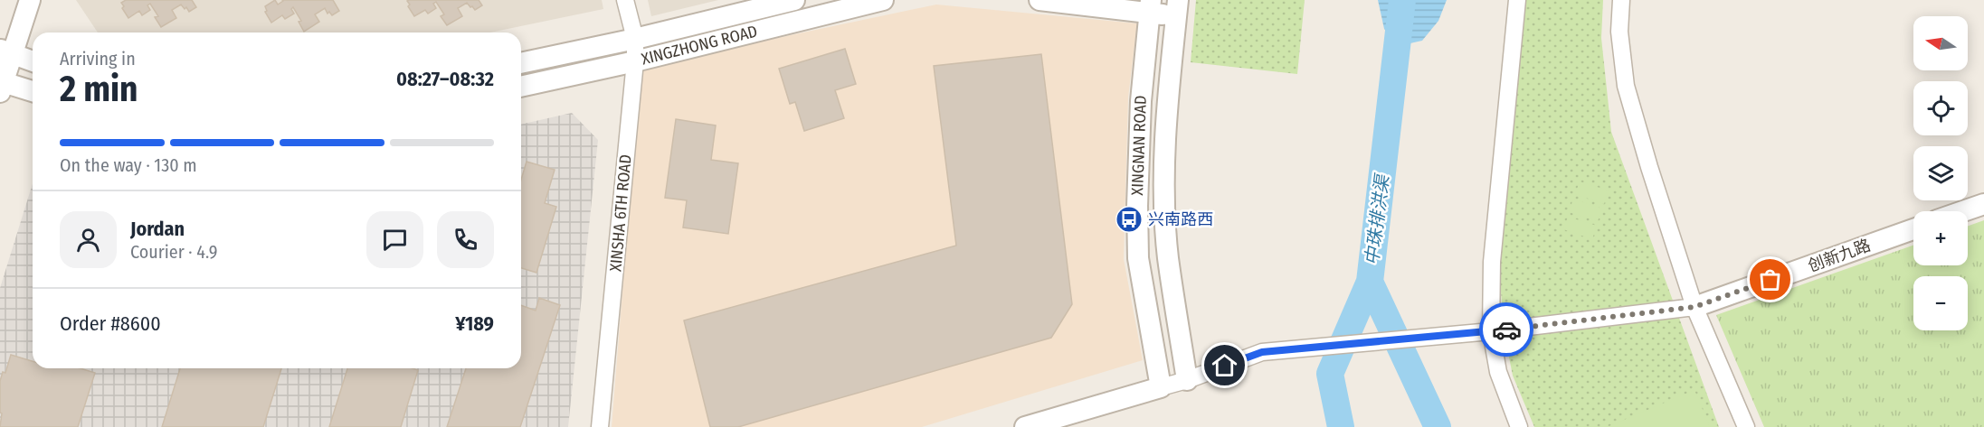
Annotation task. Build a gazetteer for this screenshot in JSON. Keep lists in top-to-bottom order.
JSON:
{
  "streets": {
    "street": [
      "XINGZHONG ROAD",
      "XINGNAN ROAD",
      "XINSHA 6TH ROAD",
      "创新九路"
    ]
  },
  "crossings": [
    ["XINGZHONG ROAD", "XINSHA 6TH ROAD"]
  ],
  "water": ["中珠排洪渠"],
  "places": {
    "bus stop": ["兴南路西"]
  },
  "north": "left",
  "page": {
    "map_buttons": ["+", "−"],
    "heading": ["2 min", "Arriving in", "08:27–08:32"],
    "panel": [
      "Jordan",
      "Courier · 4.9",
      "Order #8600",
      "¥189"
    ],
    "bar": "On the way · 130 m"
  }
}
